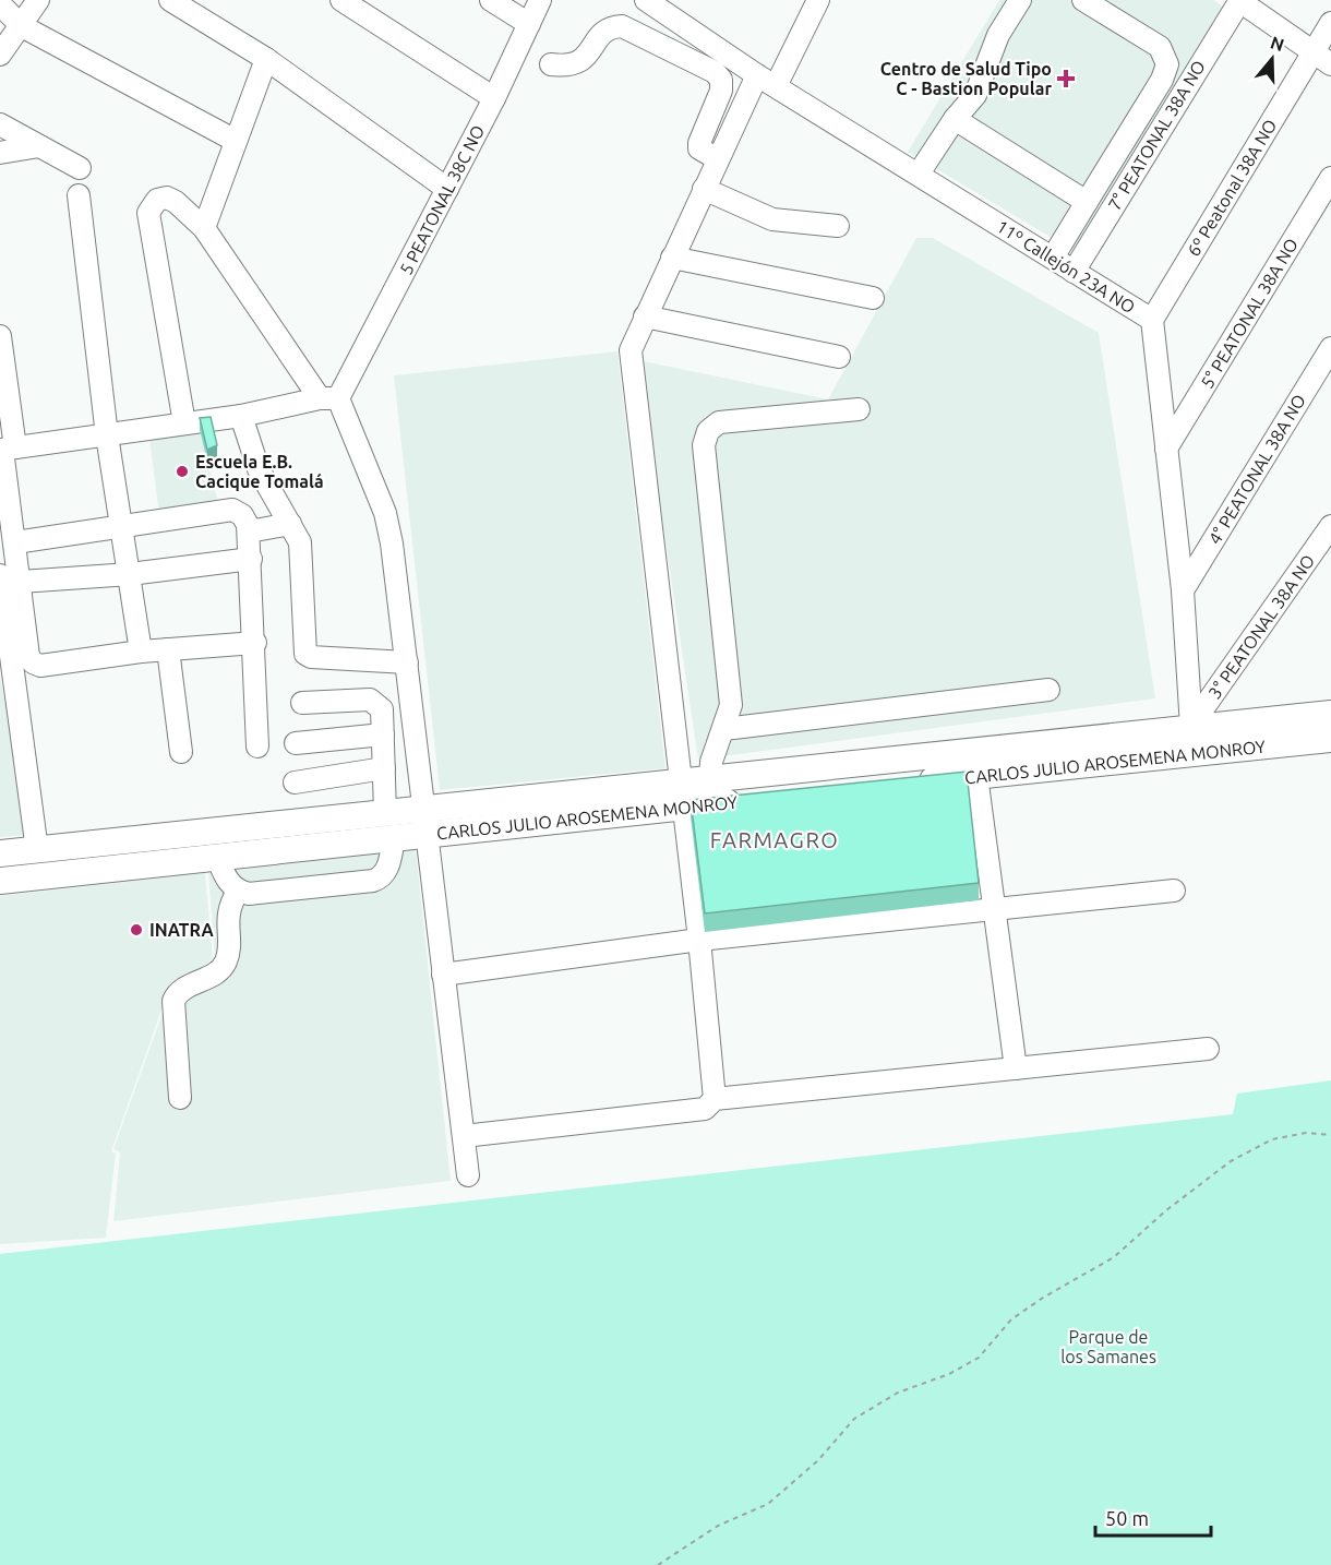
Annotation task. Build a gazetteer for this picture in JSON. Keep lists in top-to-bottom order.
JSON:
{
  "streets": {
    "main road": ["CARLOS JULIO AROSEMENA MONROY"],
    "street": [
      "7° PEATONAL 38A NO",
      "6º Peatonal 38A NO",
      "5 PEATONAL 38C NO",
      "11º Callejón 23A NO",
      "5° PEATONAL 38A NO",
      "4° PEATONAL 38A NO",
      "3° PEATONAL 38A NO"
    ]
  },
  "crossings": [
    ["7° PEATONAL 38A NO", "11º Callejón 23A NO"],
    ["6º Peatonal 38A NO", "11º Callejón 23A NO"],
    ["11º Callejón 23A NO", "5° PEATONAL 38A NO"],
    ["11º Callejón 23A NO", "4° PEATONAL 38A NO"],
    ["11º Callejón 23A NO", "3° PEATONAL 38A NO"],
    ["11º Callejón 23A NO", "CARLOS JULIO AROSEMENA MONROY"],
    ["3° PEATONAL 38A NO", "CARLOS JULIO AROSEMENA MONROY"]
  ],
  "districts": ["FARMAGRO"],
  "parks": ["Parque de los Samanes"],
  "places": {
    "health": ["Centro de Salud Tipo C - Bastion Popular"],
    "other": ["Escuela E.B. Cacique Tomalá", "INATRA"]
  },
  "scale_bar": "50 m",
  "north": "top"
}
